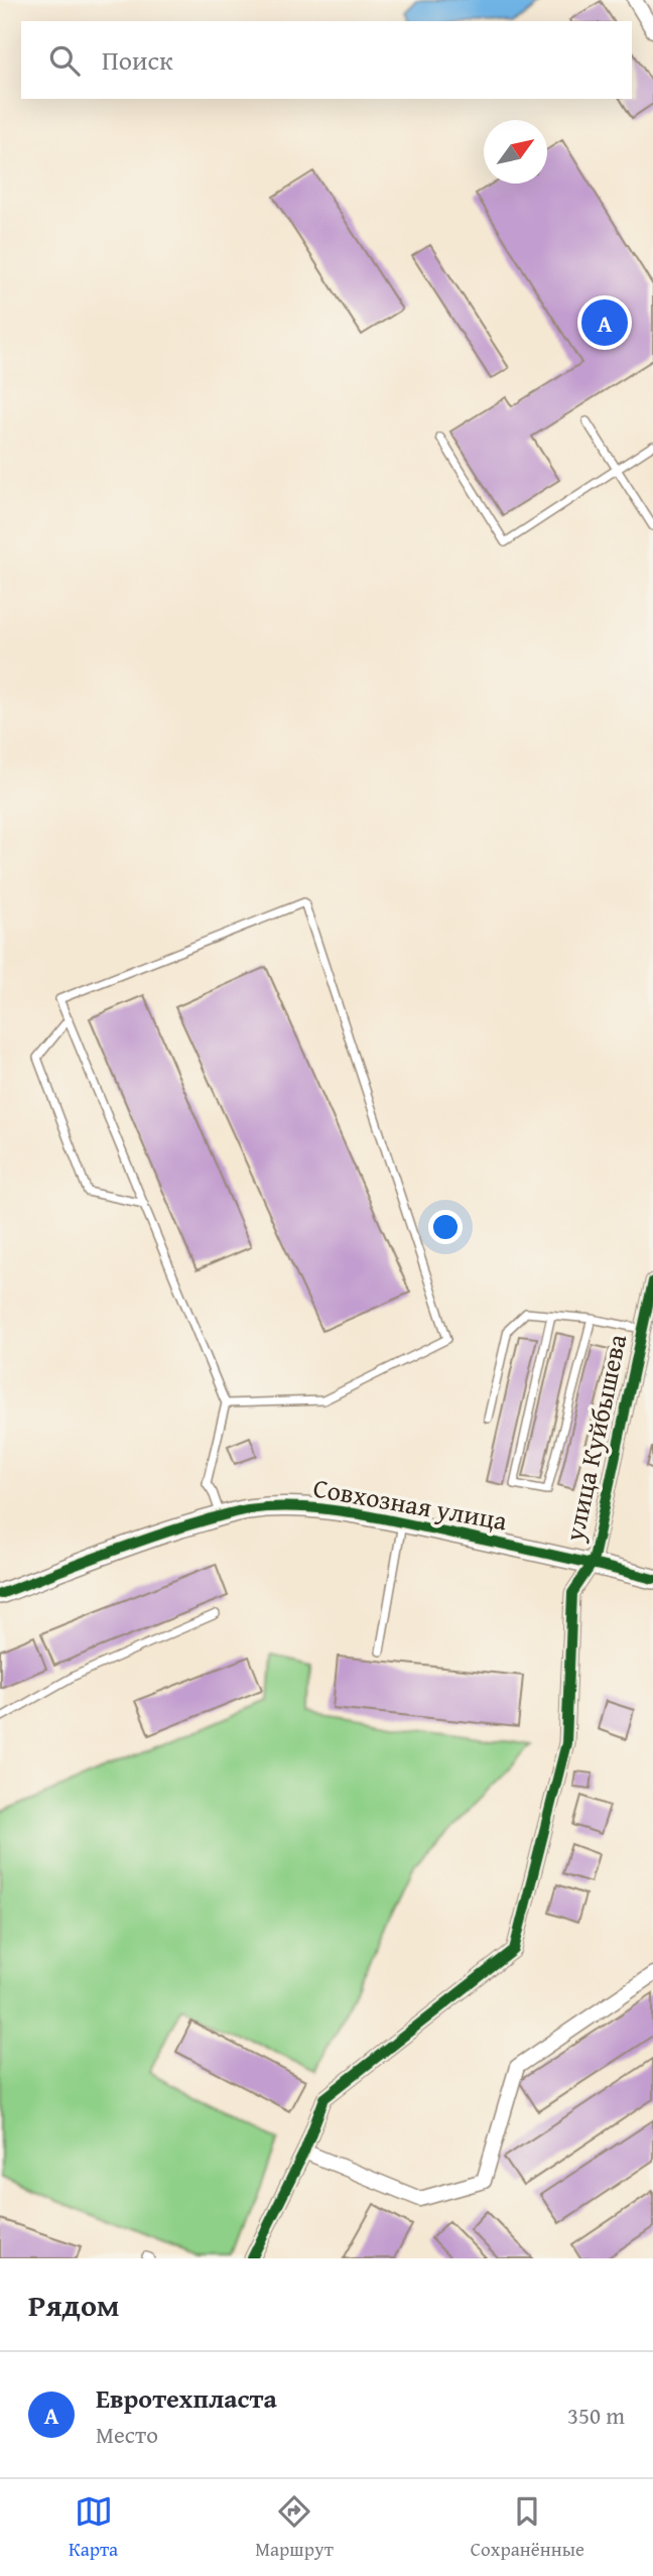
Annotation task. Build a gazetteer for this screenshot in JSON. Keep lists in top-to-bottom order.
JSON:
{
  "streets": {
    "street": ["улица Куйбышева", "Совхозная улица"]
  },
  "crossings": [
    ["улица Куйбышева", "Совхозная улица"]
  ],
  "north": "top right",
  "page": {
    "search": "Поиск",
    "pins": "A",
    "heading": "Рядом",
    "list": [
      {
        "mark": "A",
        "name": "Евротехпласта",
        "note": "Место",
        "value": "350 m"
      }
    ],
    "nav": ["Карта", "Маршрут", "Сохранённые"]
  }
}
